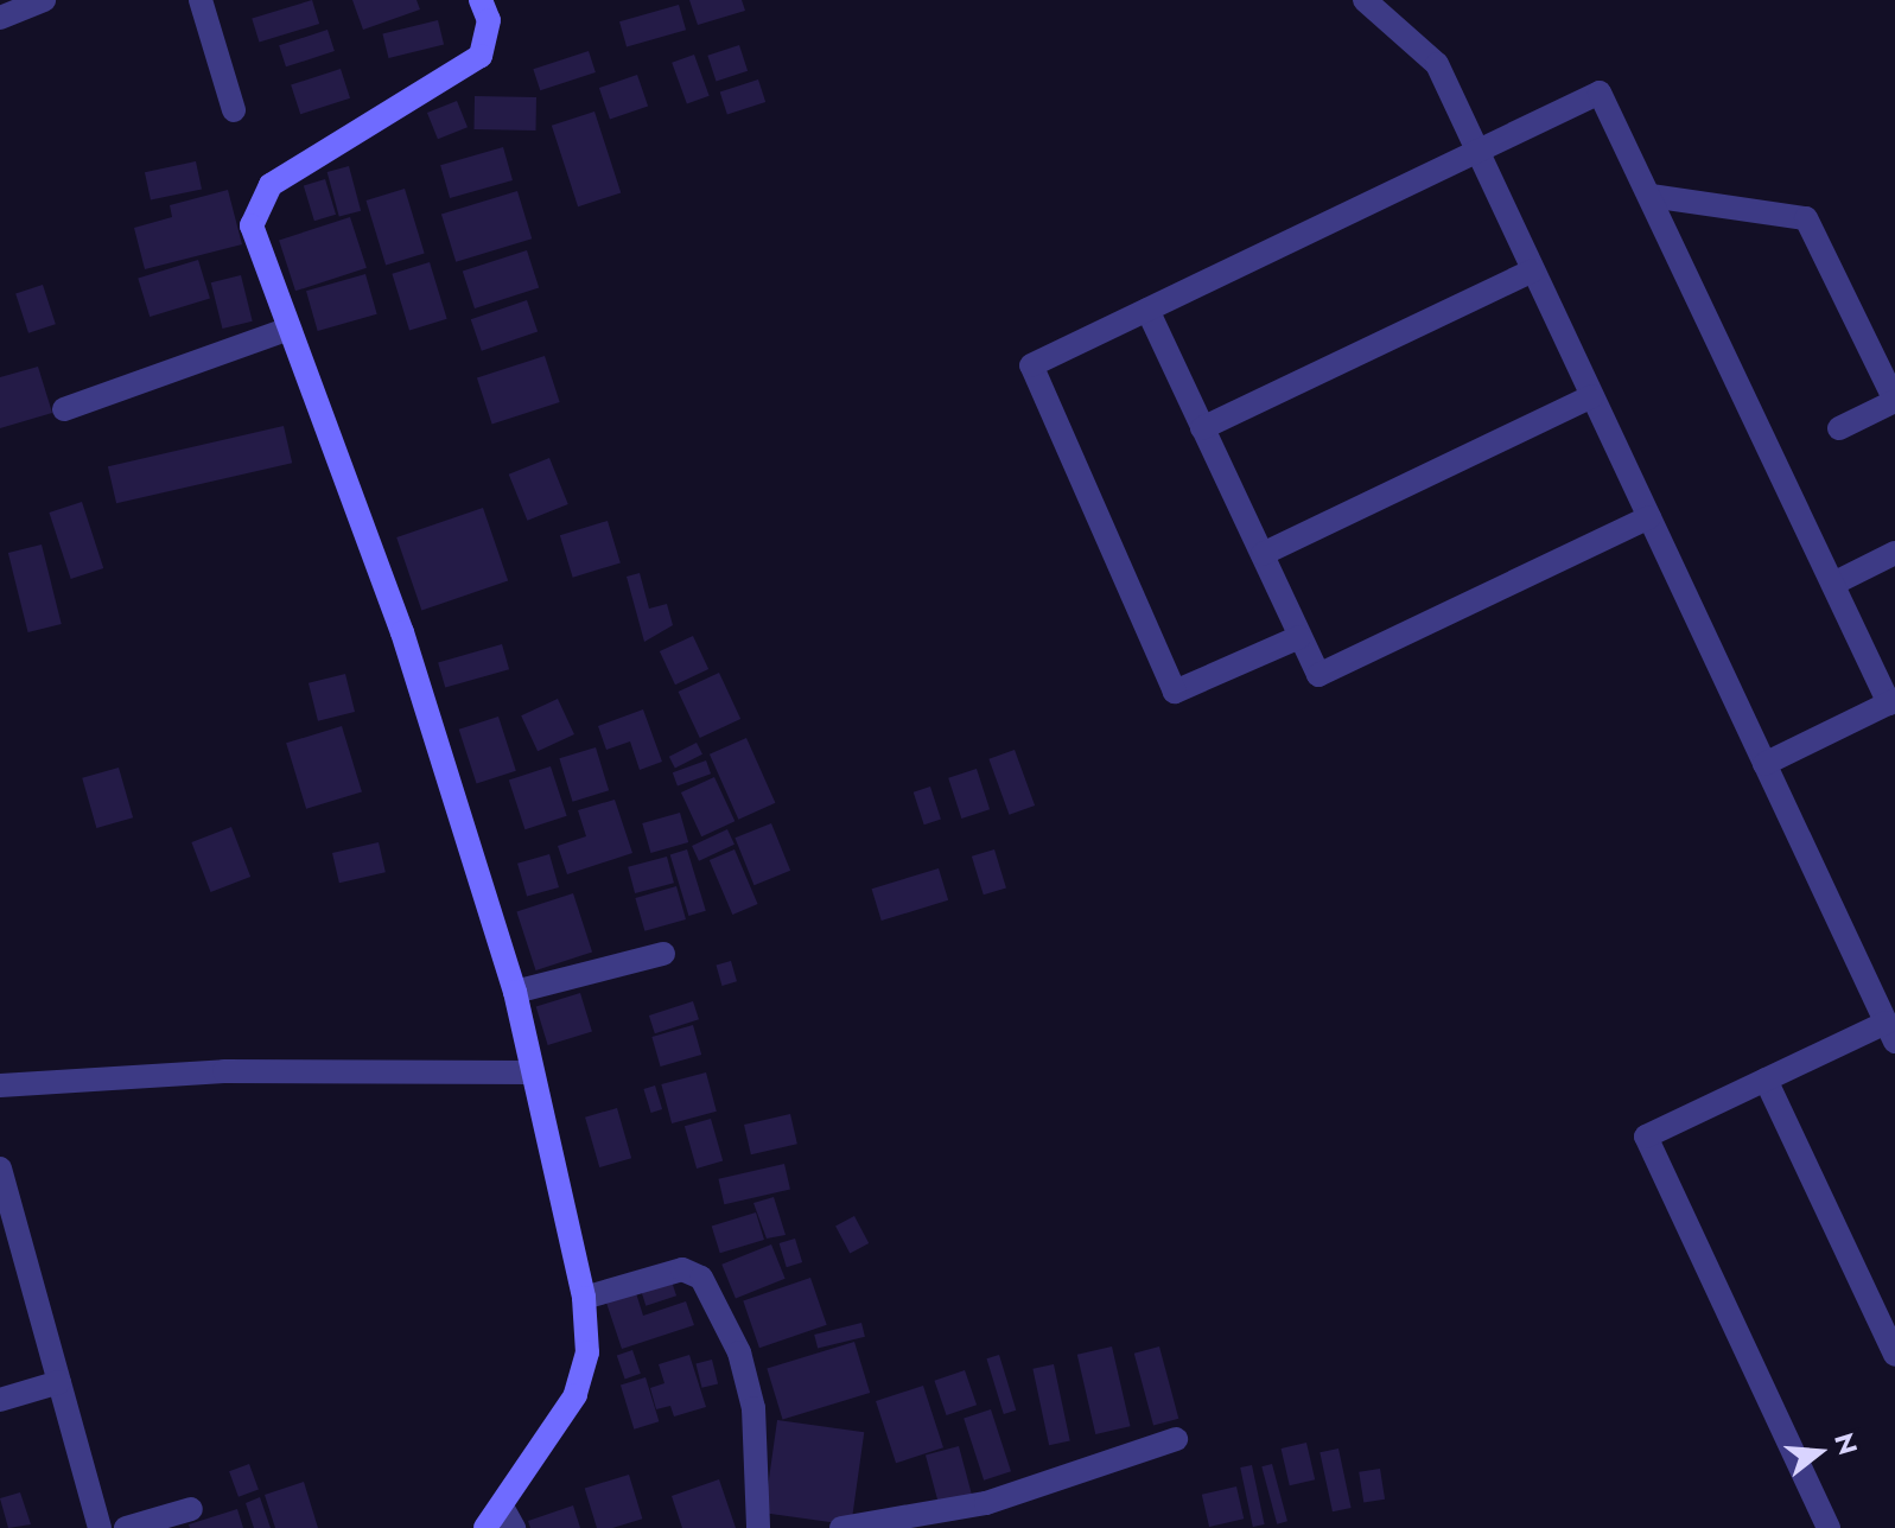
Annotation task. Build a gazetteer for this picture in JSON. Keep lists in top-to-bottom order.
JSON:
{
  "north": "right"
}
